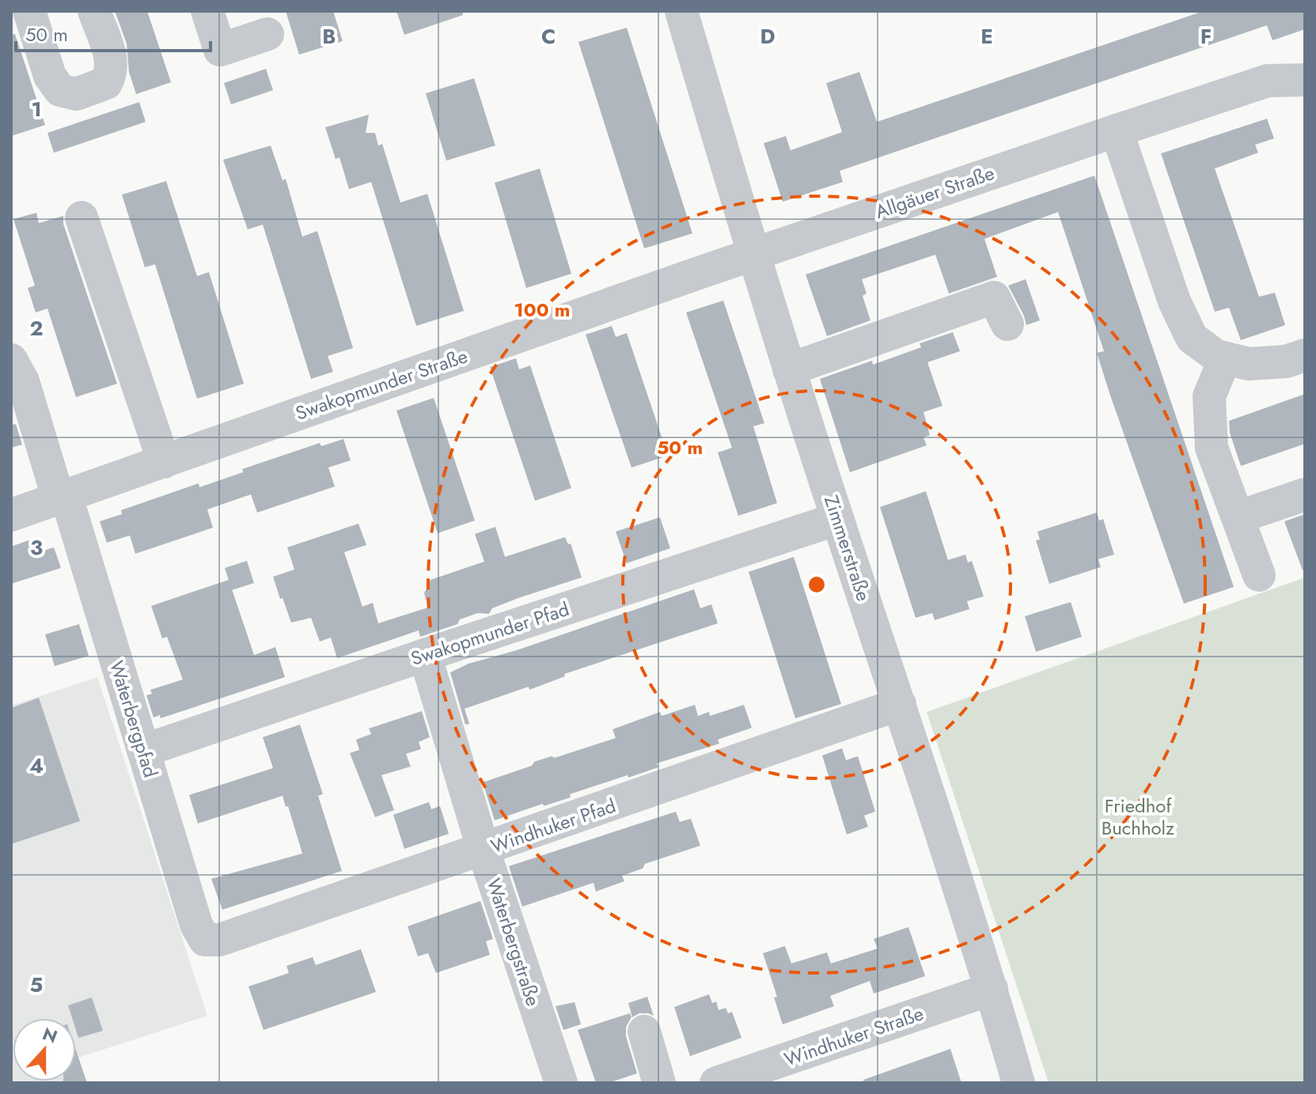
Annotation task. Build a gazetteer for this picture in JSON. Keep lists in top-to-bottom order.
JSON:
{
  "streets": {
    "street": [
      "Allgäuer Straße",
      "Swakopmunder Straße",
      "Zimmerstraße",
      "Swakopmunder Pfad",
      "Waterbergpfad",
      "Windhuker Pfad",
      "Waterbergstraße",
      "Windhuker Straße"
    ]
  },
  "crossings": [
    ["Allgäuer Straße", "Swakopmunder Straße"],
    ["Allgäuer Straße", "Zimmerstraße"],
    ["Swakopmunder Straße", "Zimmerstraße"],
    ["Swakopmunder Straße", "Waterbergpfad"],
    ["Zimmerstraße", "Swakopmunder Pfad"],
    ["Zimmerstraße", "Windhuker Pfad"],
    ["Zimmerstraße", "Windhuker Straße"],
    ["Swakopmunder Pfad", "Waterbergpfad"],
    ["Swakopmunder Pfad", "Waterbergstraße"],
    ["Waterbergpfad", "Windhuker Pfad"],
    ["Windhuker Pfad", "Waterbergstraße"]
  ],
  "parks": ["Friedhof Buchholz"],
  "scale_bar": "50 m",
  "north": "top",
  "grid": {
    "columns": [
      "B",
      "C",
      "D",
      "E",
      "F"
    ],
    "rows": [
      "1",
      "2",
      "3",
      "4",
      "5"
    ]
  },
  "rings": ["100 m", "50 m"]
}
